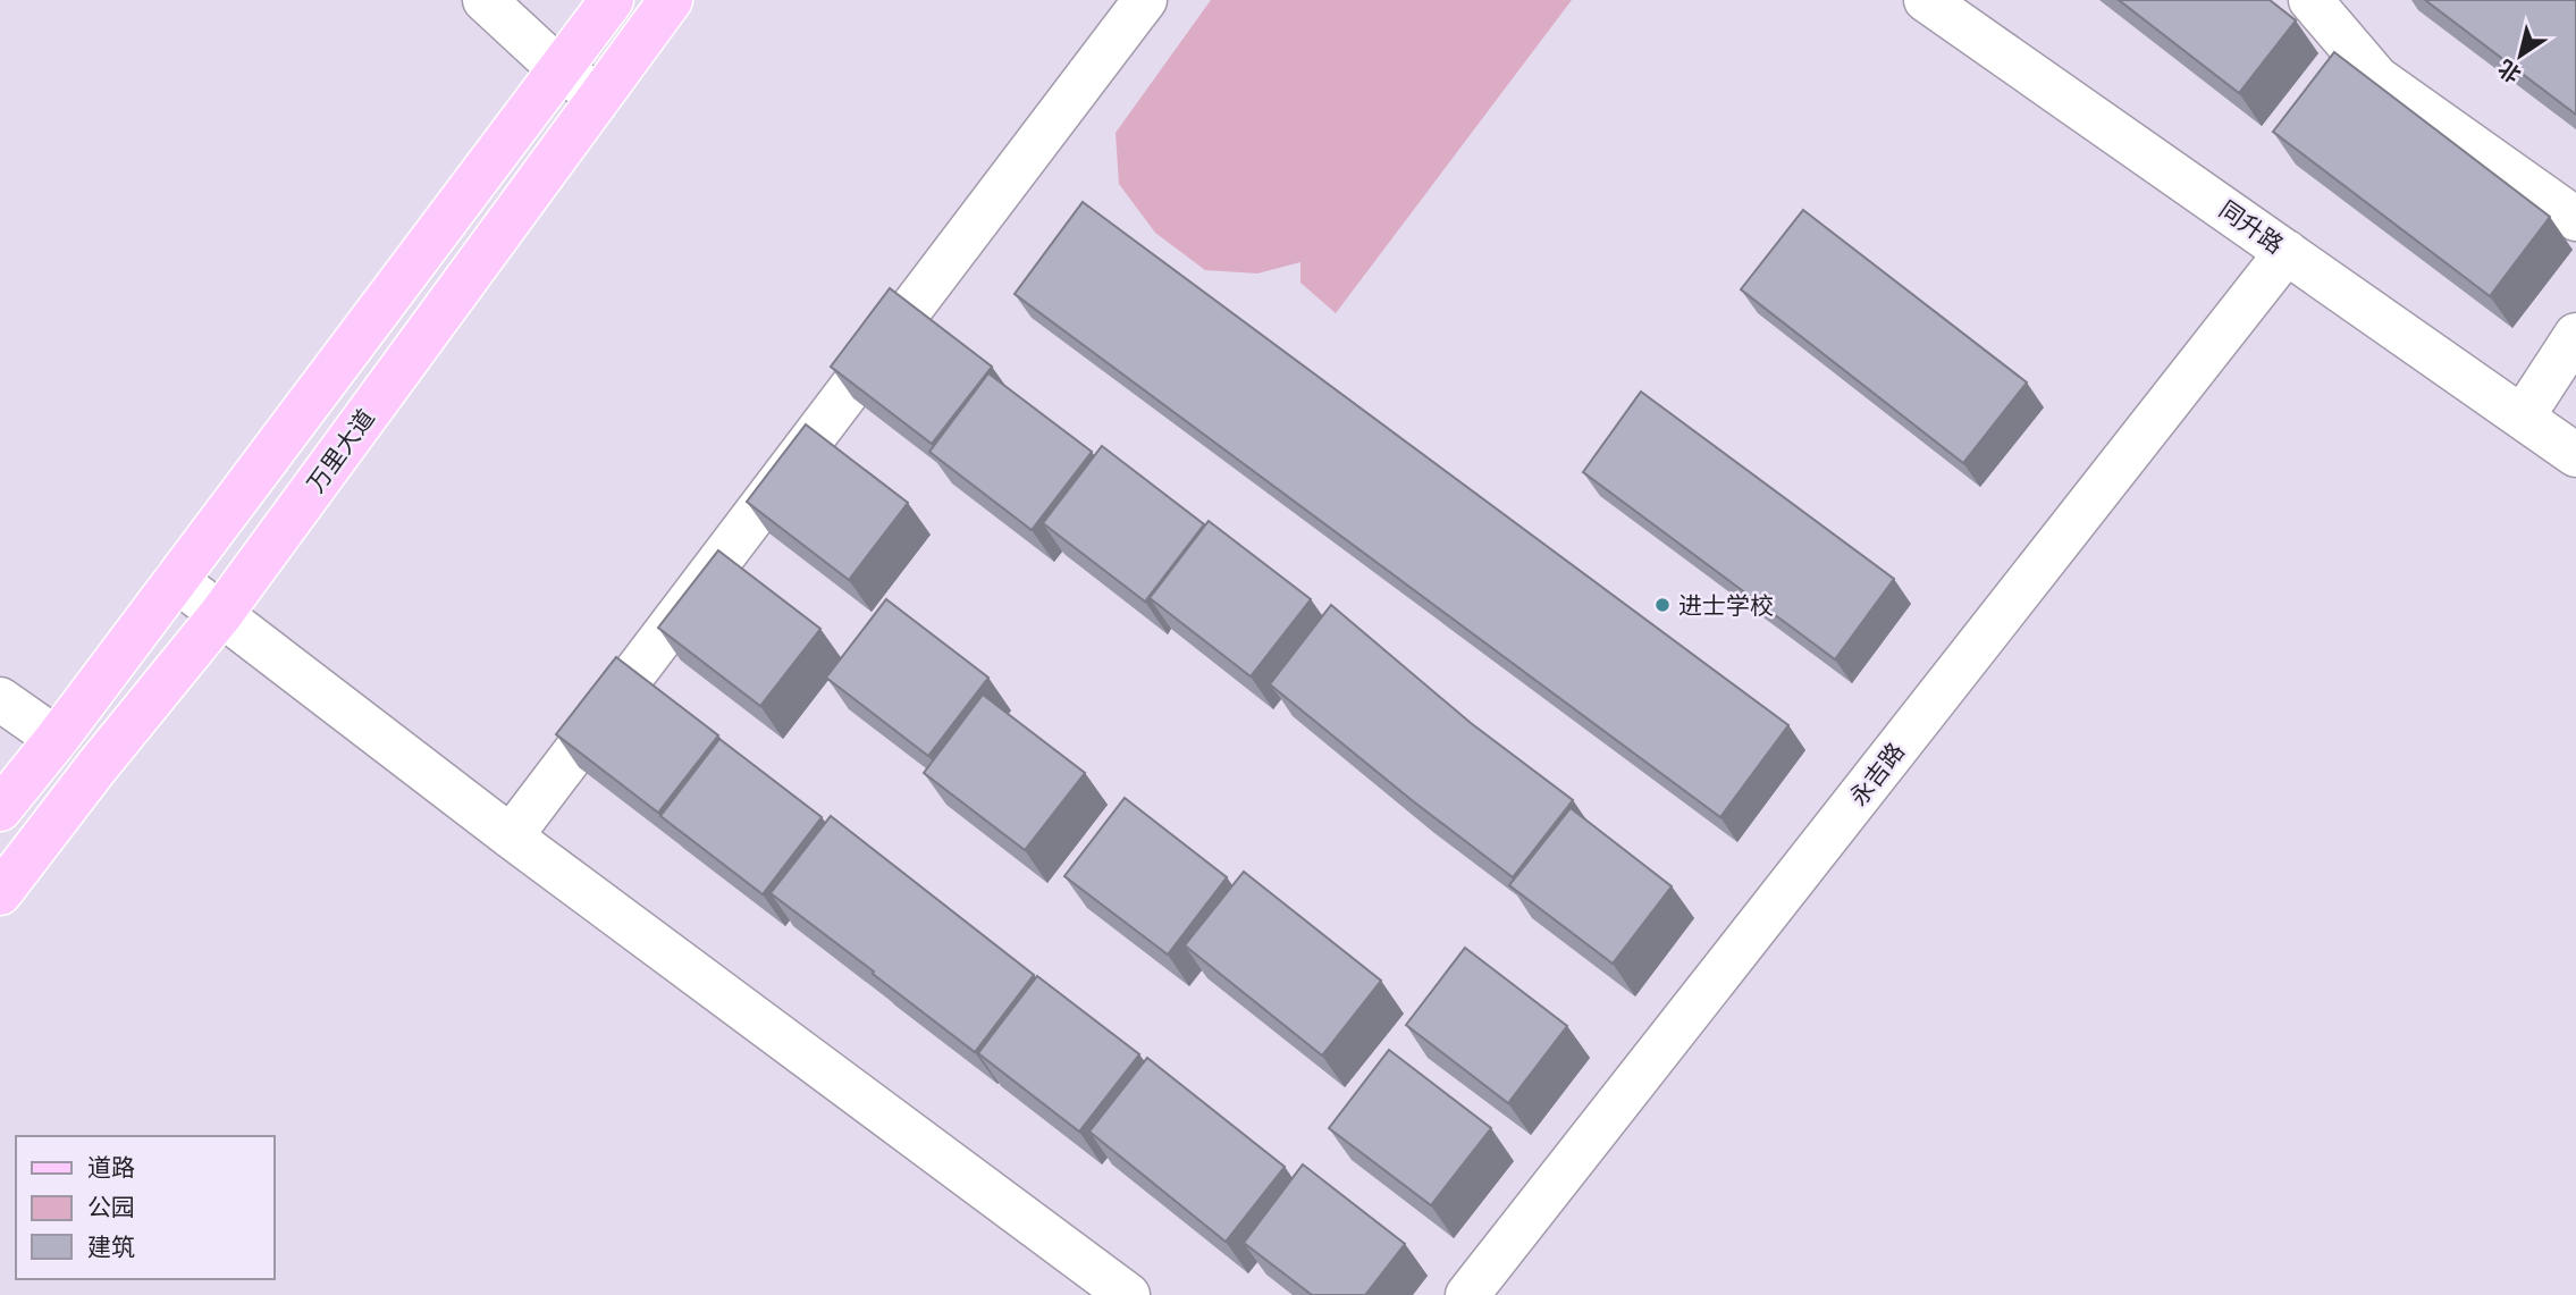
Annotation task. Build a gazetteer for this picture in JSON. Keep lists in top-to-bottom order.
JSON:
{
  "streets": {
    "main road": ["万里大道"],
    "street": ["同升路", "永吉路"]
  },
  "crossings": [
    ["同升路", "永吉路"]
  ],
  "places": ["进士学校"],
  "legend": ["道路", "公园", "建筑"],
  "north": "bottom left"
}
